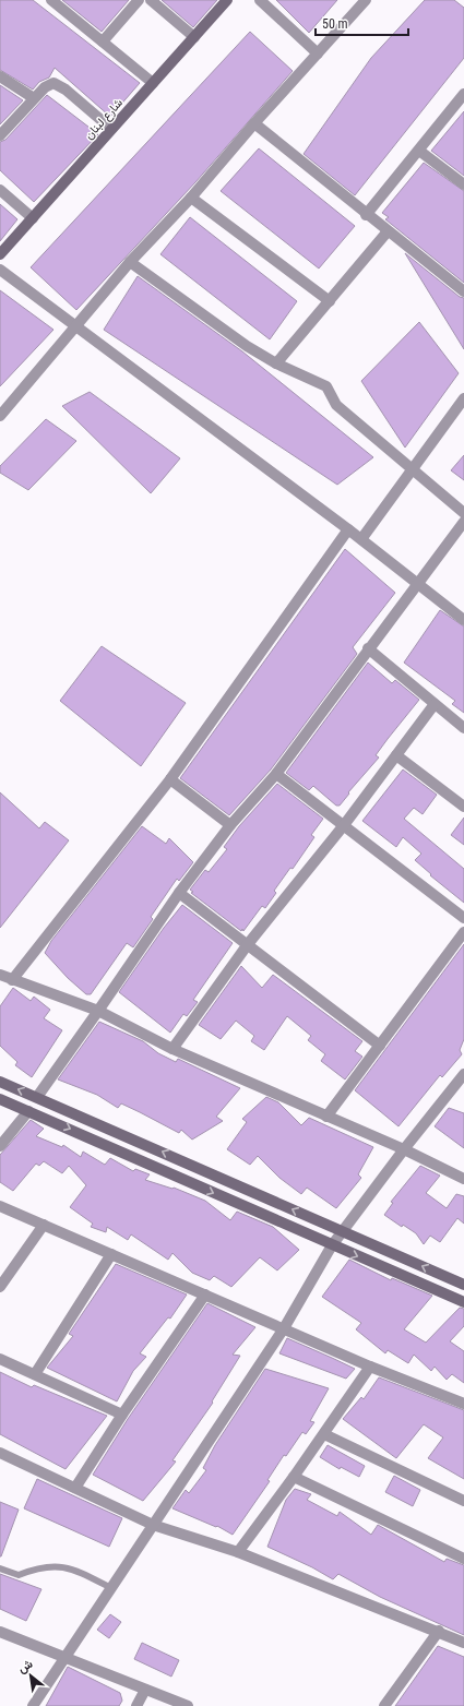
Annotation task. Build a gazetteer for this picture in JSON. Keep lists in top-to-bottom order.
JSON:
{
  "streets": {
    "street": ["شارع لبنان"]
  },
  "scale_bar": "50 m",
  "north": "top left"
}
